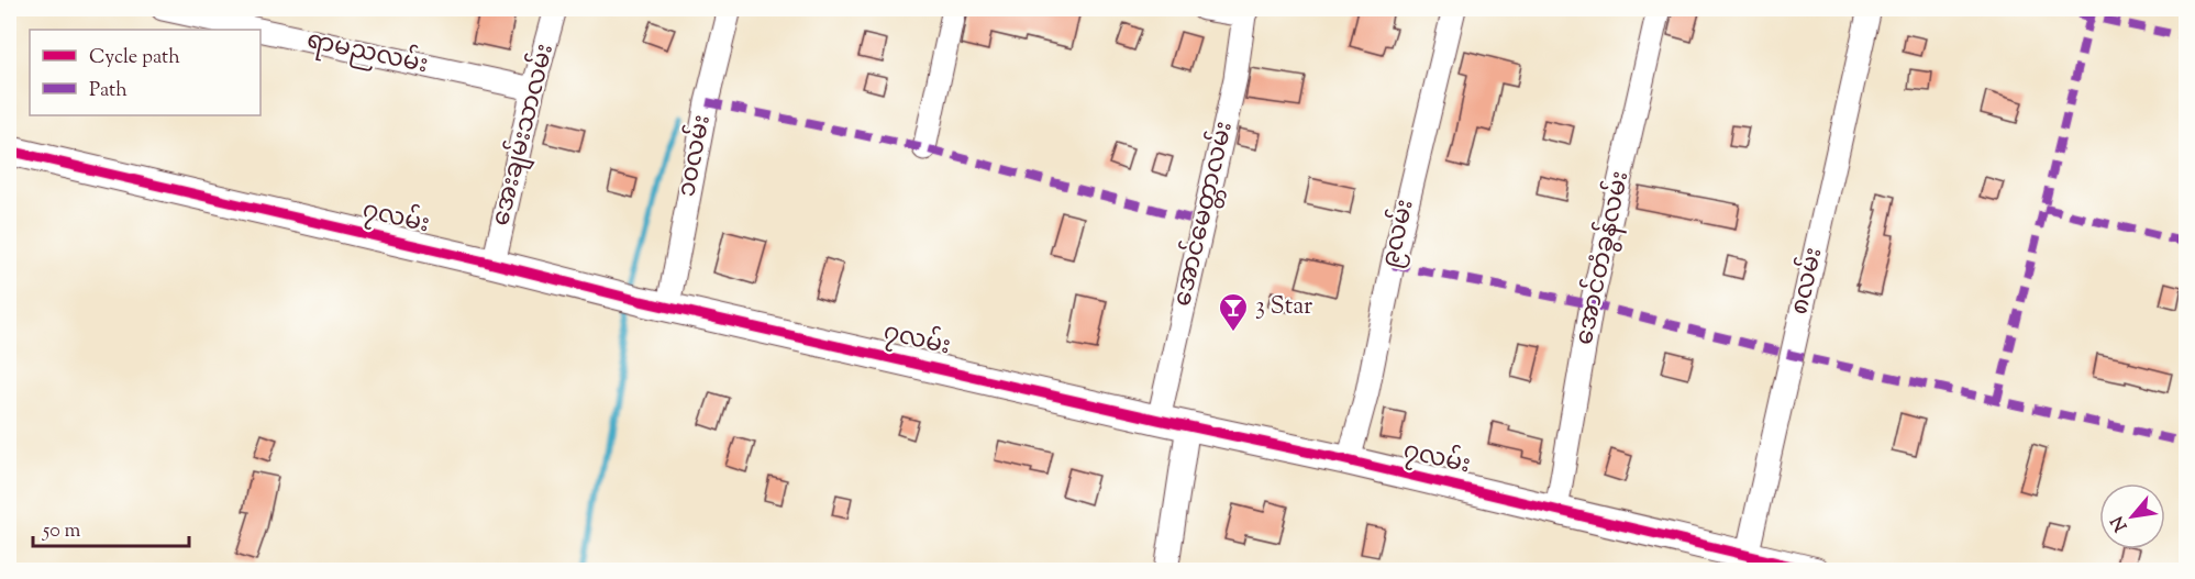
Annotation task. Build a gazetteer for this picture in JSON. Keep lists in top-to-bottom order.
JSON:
{
  "streets": {
    "street": [
      "ရာမညလမ်း",
      "အေးချမ်းသာလမ်း",
      "၁၀လမ်း",
      "အောင်မေတ္တာလမ်း",
      "၇လမ်း",
      "၉လမ်း",
      "အောင်တံခွန်လမ်း",
      "၈လမ်း"
    ]
  },
  "crossings": [
    ["ရာမညလမ်း", "အေးချမ်းသာလမ်း"],
    ["အေးချမ်းသာလမ်း", "၇လမ်း"],
    ["၁၀လမ်း", "၇လမ်း"],
    ["အောင်မေတ္တာလမ်း", "၇လမ်း"],
    ["၇လမ်း", "၉လမ်း"],
    ["၇လမ်း", "အောင်တံခွန်လမ်း"],
    ["၇လမ်း", "၈လမ်း"]
  ],
  "places": {
    "bar": ["3 Star"]
  },
  "legend": ["Cycle path", "Path"],
  "scale_bar": "50 m",
  "north": "bottom left"
}
